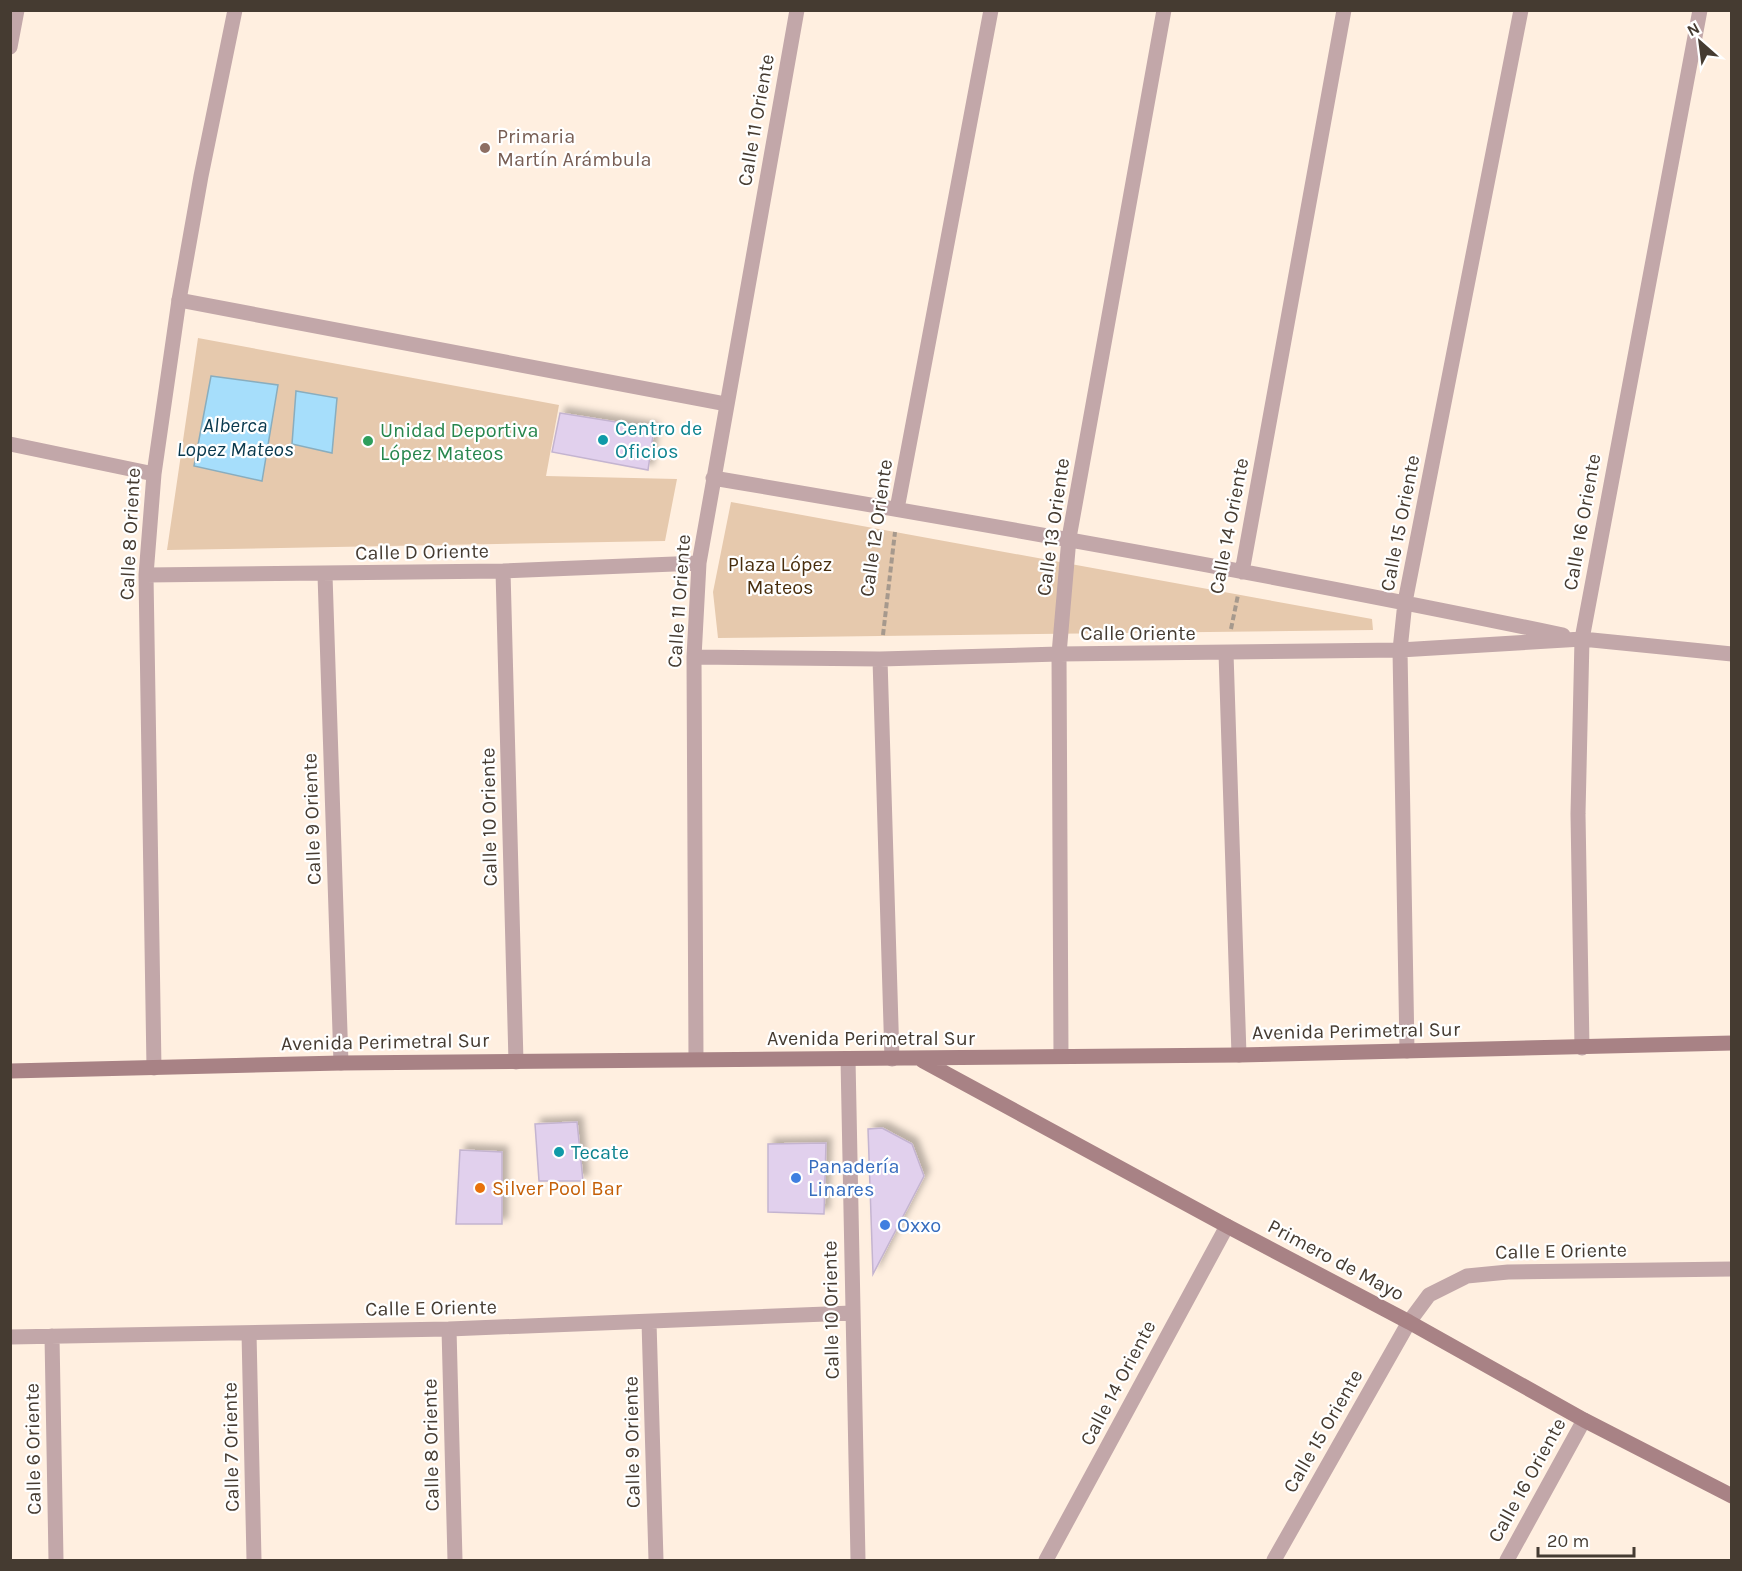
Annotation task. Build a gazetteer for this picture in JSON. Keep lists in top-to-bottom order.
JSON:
{
  "streets": {
    "street": [
      "Calle 11 Oriente",
      "Calle 16 Oriente",
      "Calle 15 Oriente",
      "Calle 14 Oriente",
      "Calle 13 Oriente",
      "Calle 12 Oriente",
      "Calle 8 Oriente",
      "Calle D Oriente",
      "Calle Oriente",
      "Calle 10 Oriente",
      "Calle 9 Oriente",
      "Avenida Perimetral Sur",
      "Calle E Oriente",
      "Primero de Mayo",
      "Calle 7 Oriente",
      "Calle 6 Oriente"
    ]
  },
  "crossings": [
    ["Calle 11 Oriente", "Calle D Oriente"],
    ["Calle 11 Oriente", "Calle Oriente"],
    ["Calle 11 Oriente", "Avenida Perimetral Sur"],
    ["Calle 16 Oriente", "Calle Oriente"],
    ["Calle 16 Oriente", "Avenida Perimetral Sur"],
    ["Calle 16 Oriente", "Primero de Mayo"],
    ["Calle 15 Oriente", "Calle Oriente"],
    ["Calle 15 Oriente", "Avenida Perimetral Sur"],
    ["Calle 15 Oriente", "Calle E Oriente"],
    ["Calle 15 Oriente", "Primero de Mayo"],
    ["Calle 14 Oriente", "Calle Oriente"],
    ["Calle 14 Oriente", "Primero de Mayo"],
    ["Calle 13 Oriente", "Calle Oriente"],
    ["Calle 13 Oriente", "Avenida Perimetral Sur"],
    ["Calle 12 Oriente", "Calle Oriente"],
    ["Calle 8 Oriente", "Calle D Oriente"],
    ["Calle 8 Oriente", "Avenida Perimetral Sur"],
    ["Calle 8 Oriente", "Calle E Oriente"],
    ["Calle D Oriente", "Calle 10 Oriente"],
    ["Calle D Oriente", "Calle 9 Oriente"],
    ["Calle 10 Oriente", "Avenida Perimetral Sur"],
    ["Calle 10 Oriente", "Calle E Oriente"],
    ["Calle 9 Oriente", "Avenida Perimetral Sur"],
    ["Calle 9 Oriente", "Calle E Oriente"],
    ["Avenida Perimetral Sur", "Primero de Mayo"],
    ["Calle E Oriente", "Primero de Mayo"],
    ["Calle E Oriente", "Calle 7 Oriente"],
    ["Calle E Oriente", "Calle 6 Oriente"]
  ],
  "water": ["Alberca Lopez Mateos"],
  "parks": ["Plaza López Mateos"],
  "places": [
    "Primaria Martín Arámbula",
    "Centro de Oficios",
    "Unidad Deportiva López Mateos",
    "Tecate",
    "Panadería Linares",
    "Silver Pool Bar",
    "Oxxo"
  ],
  "scale_bar": "20 m",
  "north": "top left"
}
